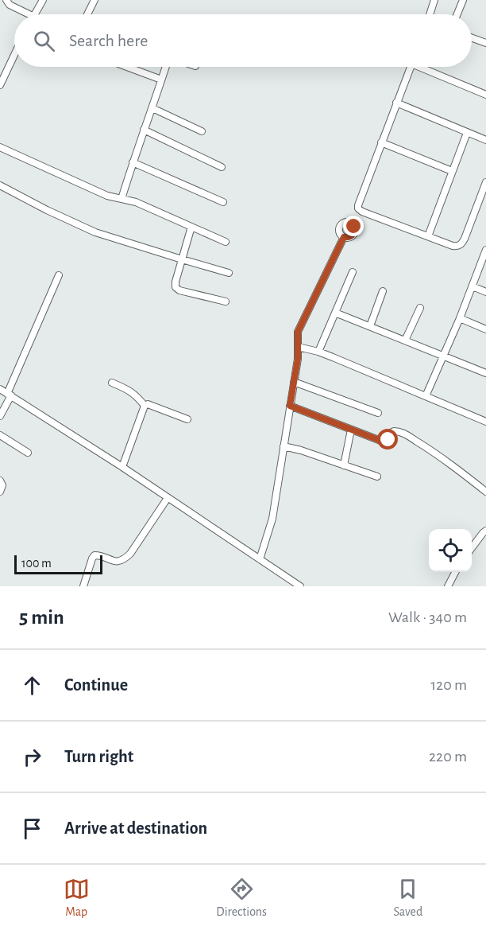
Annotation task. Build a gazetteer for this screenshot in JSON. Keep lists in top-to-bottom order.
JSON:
{
  "scale_bar": "100 m",
  "page": {
    "search": "Search here",
    "scale": "100 m",
    "heading": ["5 min", "Walk · 340 m"],
    "list": [
      ["Continue", "120 m"],
      ["Turn right", "220 m"],
      "Arrive at destination"
    ],
    "nav": ["Map", "Directions", "Saved"]
  }
}
